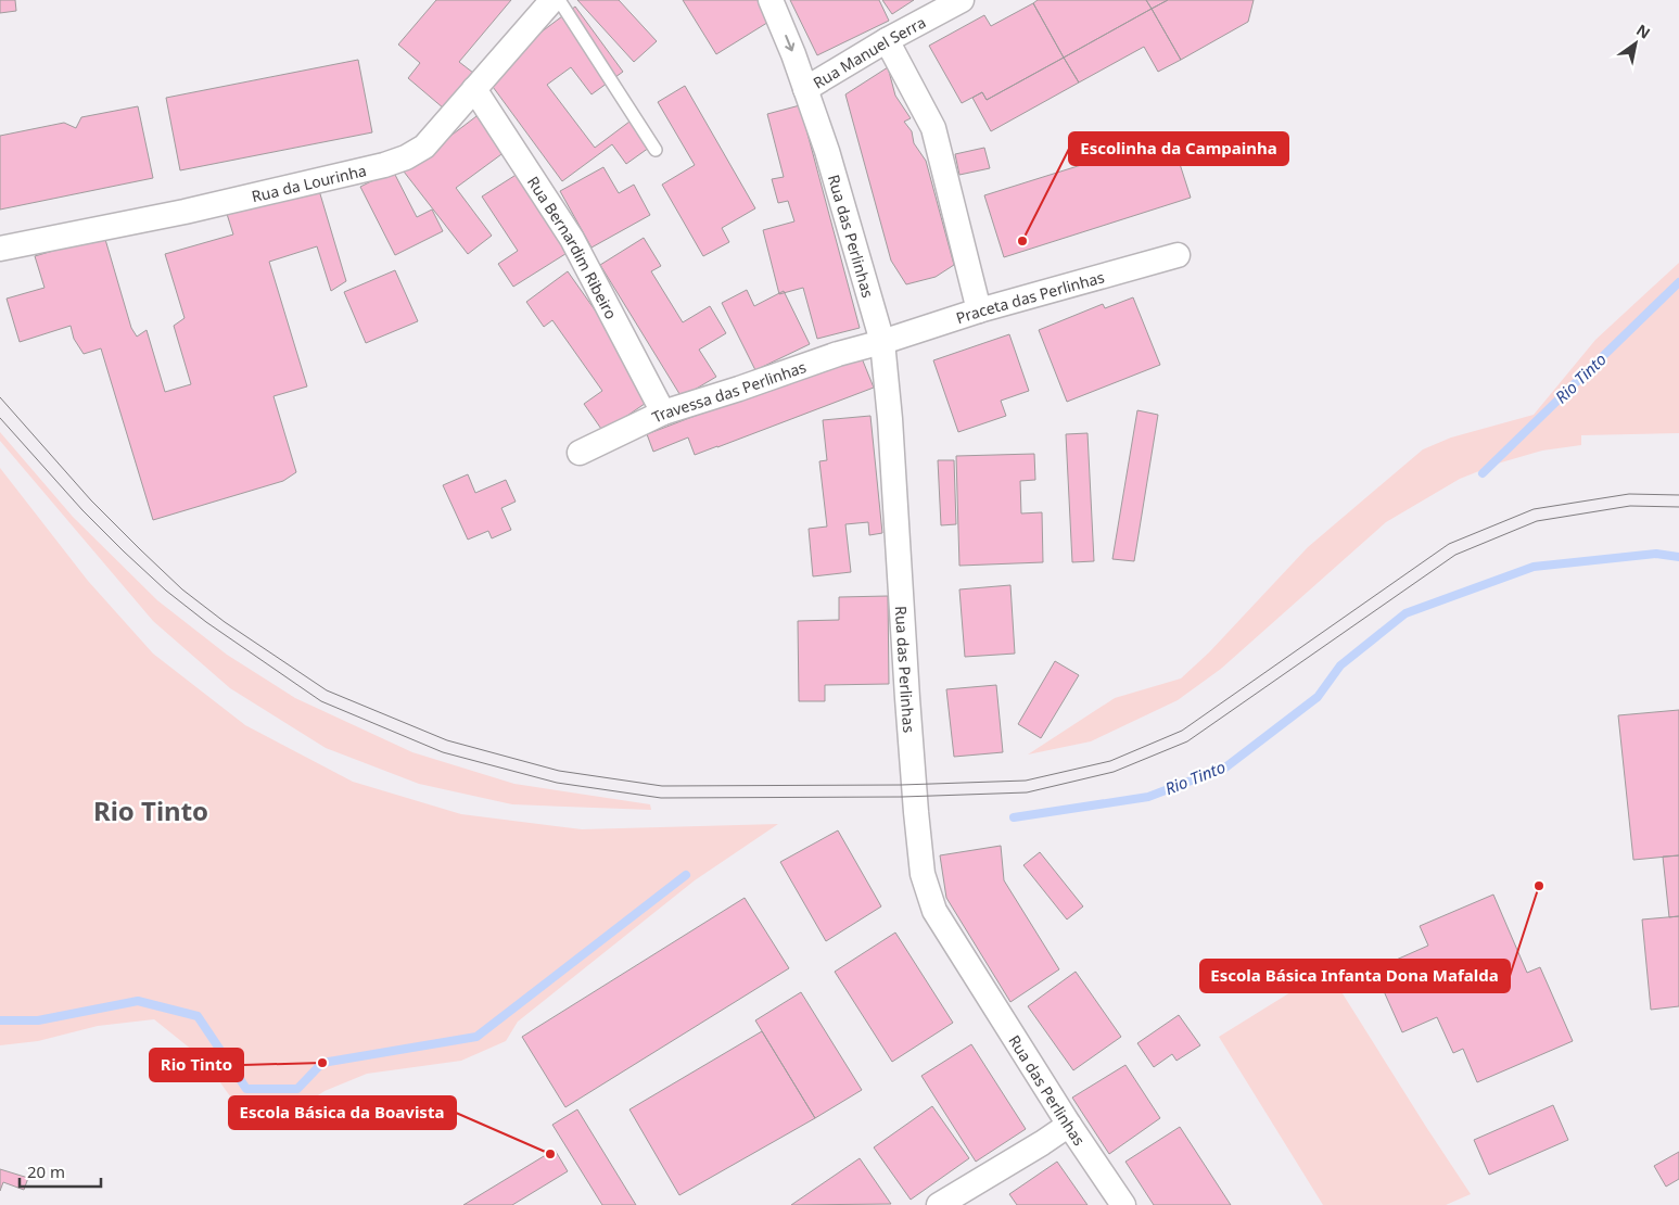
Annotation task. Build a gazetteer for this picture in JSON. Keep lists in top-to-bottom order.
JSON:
{
  "streets": {
    "street": [
      "Rua Manuel Serra",
      "Rua da Lourinha",
      "Rua das Perlinhas",
      "Rua Bernardim Ribeiro",
      "Praceta das Perlinhas",
      "Travessa das Perlinhas"
    ]
  },
  "crossings": [
    ["Rua Manuel Serra", "Rua das Perlinhas"],
    ["Rua da Lourinha", "Rua Bernardim Ribeiro"],
    ["Rua das Perlinhas", "Praceta das Perlinhas"],
    ["Rua das Perlinhas", "Travessa das Perlinhas"],
    ["Rua Bernardim Ribeiro", "Travessa das Perlinhas"],
    ["Praceta das Perlinhas", "Travessa das Perlinhas"]
  ],
  "districts": ["Rio Tinto"],
  "water": ["Rio Tinto"],
  "places": [
    "Escolinha da Campainha",
    "Escola Básica Infanta Dona Mafalda",
    "Rio Tinto",
    "Escola Básica da Boavista"
  ],
  "scale_bar": "20 m",
  "north": "top right"
}
